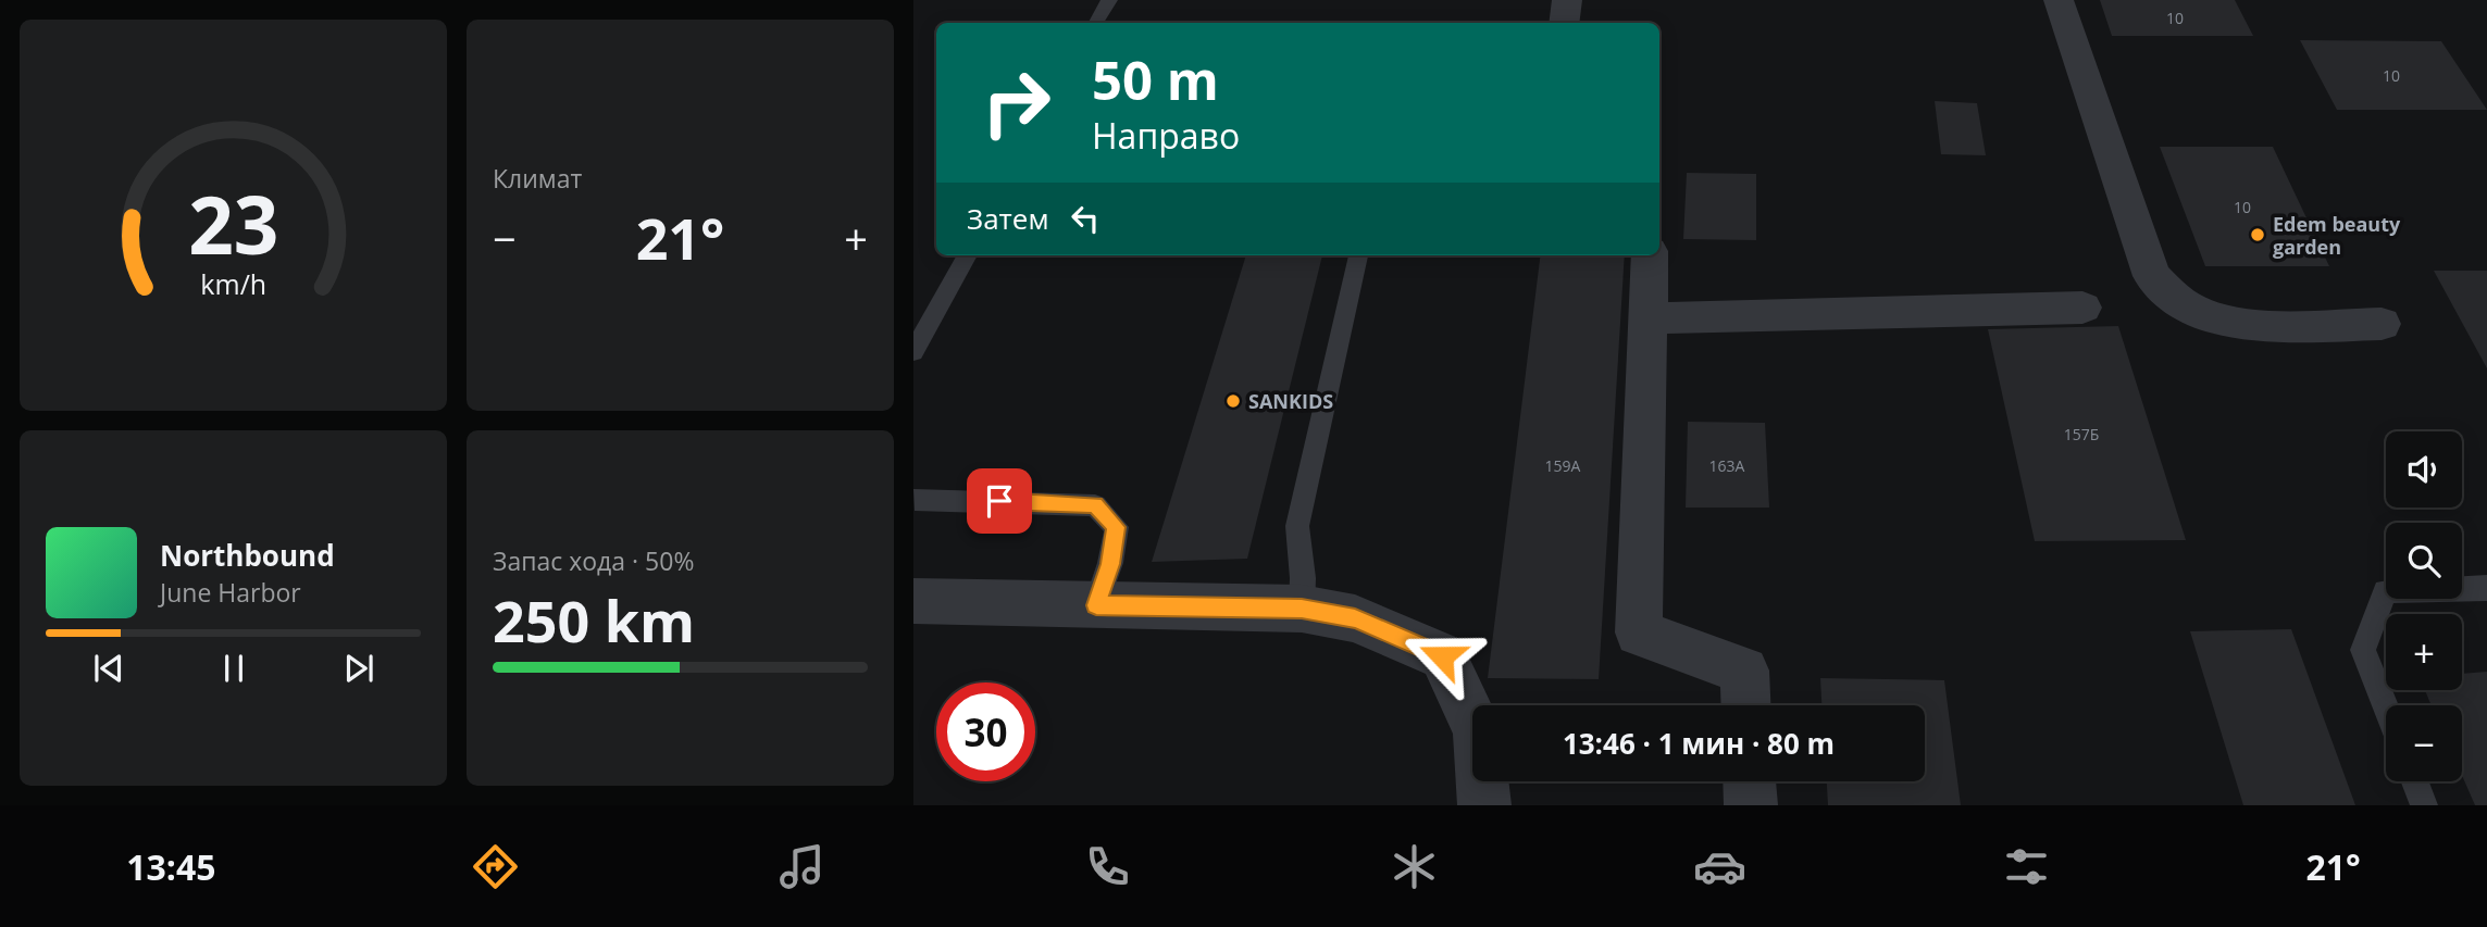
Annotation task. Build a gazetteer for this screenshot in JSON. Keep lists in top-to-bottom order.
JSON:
{
  "places": ["Edem beauty garden", "SANKIDS"],
  "house_numbers": [
    "10",
    "10",
    "10",
    "157Б",
    "159А",
    "163А"
  ],
  "page": {
    "tile": [
      "Климат",
      ["Запас хода · 50%", "250 km"]
    ],
    "turn": ["50 m", "Направо"],
    "then": "Затем",
    "heat": ["−", "21°", "+"],
    "map_buttons": ["+", "−"],
    "song": ["Northbound", "June Harbor"],
    "limit": "30",
    "trip": "13:46 · 1 мин · 80 m",
    "tabs": ["13:45", "21°"],
    "gauge": ["23", "km/h"]
  }
}
